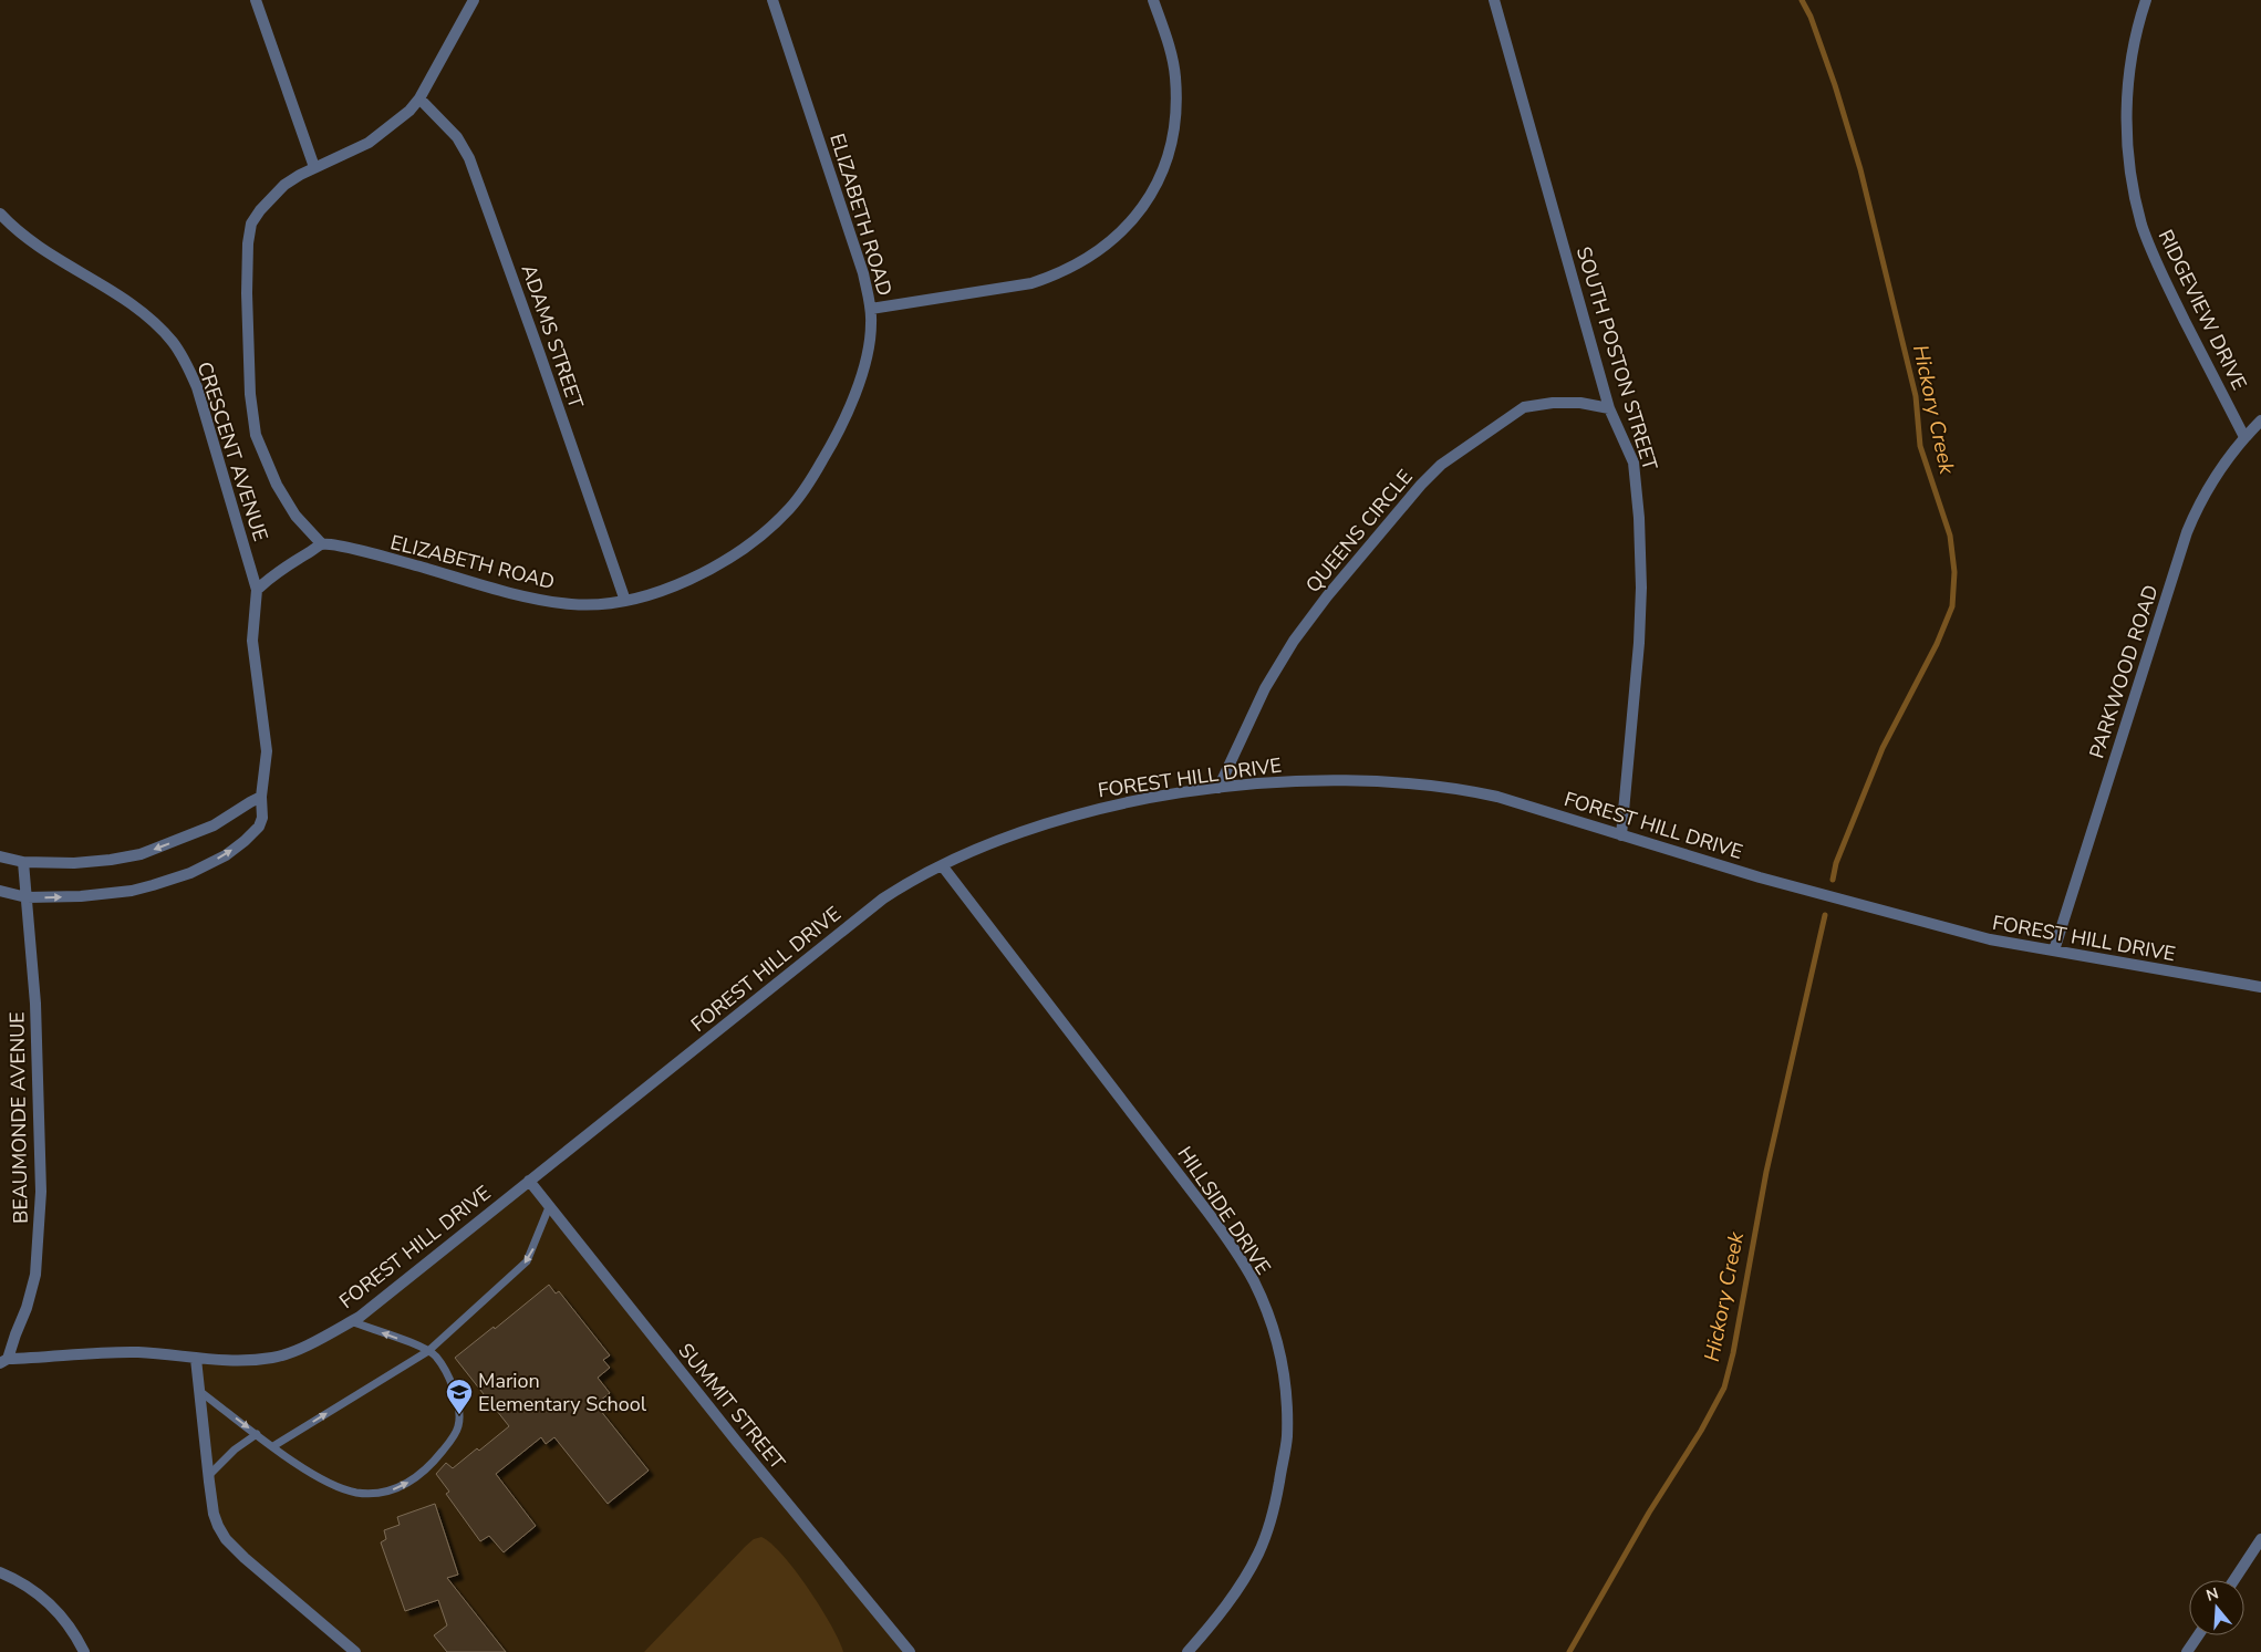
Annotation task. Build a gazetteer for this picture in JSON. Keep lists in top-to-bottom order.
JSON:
{
  "streets": {
    "street": [
      "ELIZABETH ROAD",
      "RIDGEVIEW DRIVE",
      "ADAMS STREET",
      "SOUTH POSTON STREET",
      "CRESCENT AVENUE",
      "QUEENS CIRCLE",
      "PARKWOOD ROAD",
      "FOREST HILL DRIVE",
      "BEAUMONDE AVENUE",
      "HILLSIDE DRIVE",
      "SUMMIT STREET"
    ]
  },
  "crossings": [
    ["ELIZABETH ROAD", "ADAMS STREET"],
    ["RIDGEVIEW DRIVE", "PARKWOOD ROAD"],
    ["SOUTH POSTON STREET", "QUEENS CIRCLE"],
    ["SOUTH POSTON STREET", "FOREST HILL DRIVE"],
    ["QUEENS CIRCLE", "FOREST HILL DRIVE"],
    ["PARKWOOD ROAD", "FOREST HILL DRIVE"],
    ["FOREST HILL DRIVE", "BEAUMONDE AVENUE"],
    ["FOREST HILL DRIVE", "HILLSIDE DRIVE"],
    ["FOREST HILL DRIVE", "SUMMIT STREET"]
  ],
  "water": ["Hickory Creek"],
  "places": {
    "school or university": ["Marion Elementary School"]
  },
  "north": "top"
}
